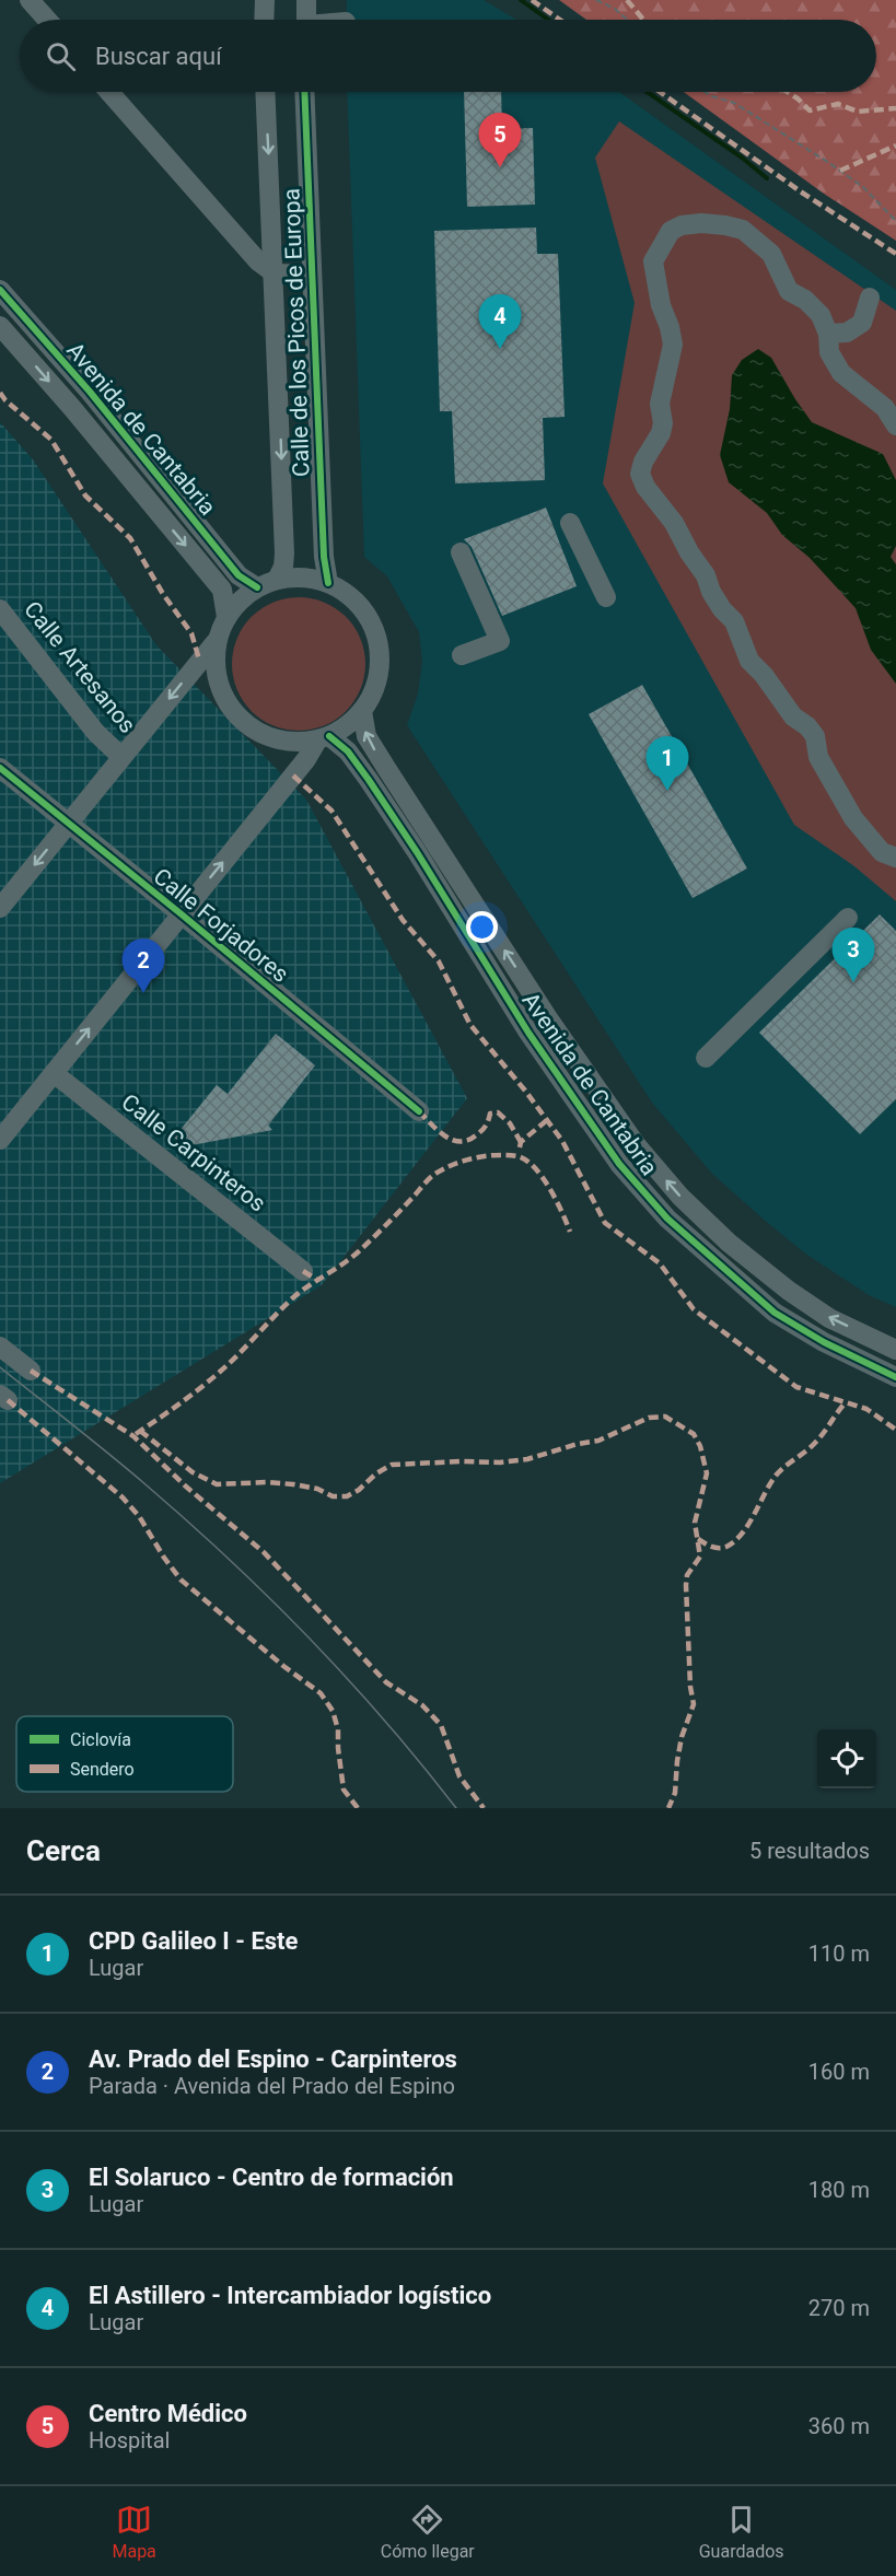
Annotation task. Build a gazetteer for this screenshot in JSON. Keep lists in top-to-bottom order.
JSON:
{
  "streets": {
    "street": [
      "Calle de los Picos de Europa",
      "Avenida de Cantabria",
      "Calle Artesanos",
      "Calle Forjadores",
      "Calle Carpinteros"
    ]
  },
  "crossings": [
    ["Calle de los Picos de Europa", "Avenida de Cantabria"]
  ],
  "legend": ["Ciclovía", "Sendero"],
  "page": {
    "search": "Buscar aquí",
    "pins": [
      "5",
      "4",
      "1",
      "3",
      "2"
    ],
    "heading": ["Cerca", "5 resultados"],
    "list": [
      {
        "mark": "1",
        "name": "CPD Galileo I - Este",
        "note": "Lugar",
        "value": "110 m"
      },
      {
        "mark": "2",
        "name": "Av. Prado del Espino - Carpinteros",
        "note": "Parada · Avenida del Prado del Espino",
        "value": "160 m"
      },
      {
        "mark": "3",
        "name": "El Solaruco - Centro de formación",
        "note": "Lugar",
        "value": "180 m"
      },
      {
        "mark": "4",
        "name": "El Astillero - Intercambiador logístico",
        "note": "Lugar",
        "value": "270 m"
      },
      {
        "mark": "5",
        "name": "Centro Médico",
        "note": "Hospital",
        "value": "360 m"
      }
    ],
    "nav": ["Mapa", "Cómo llegar", "Guardados"]
  }
}
